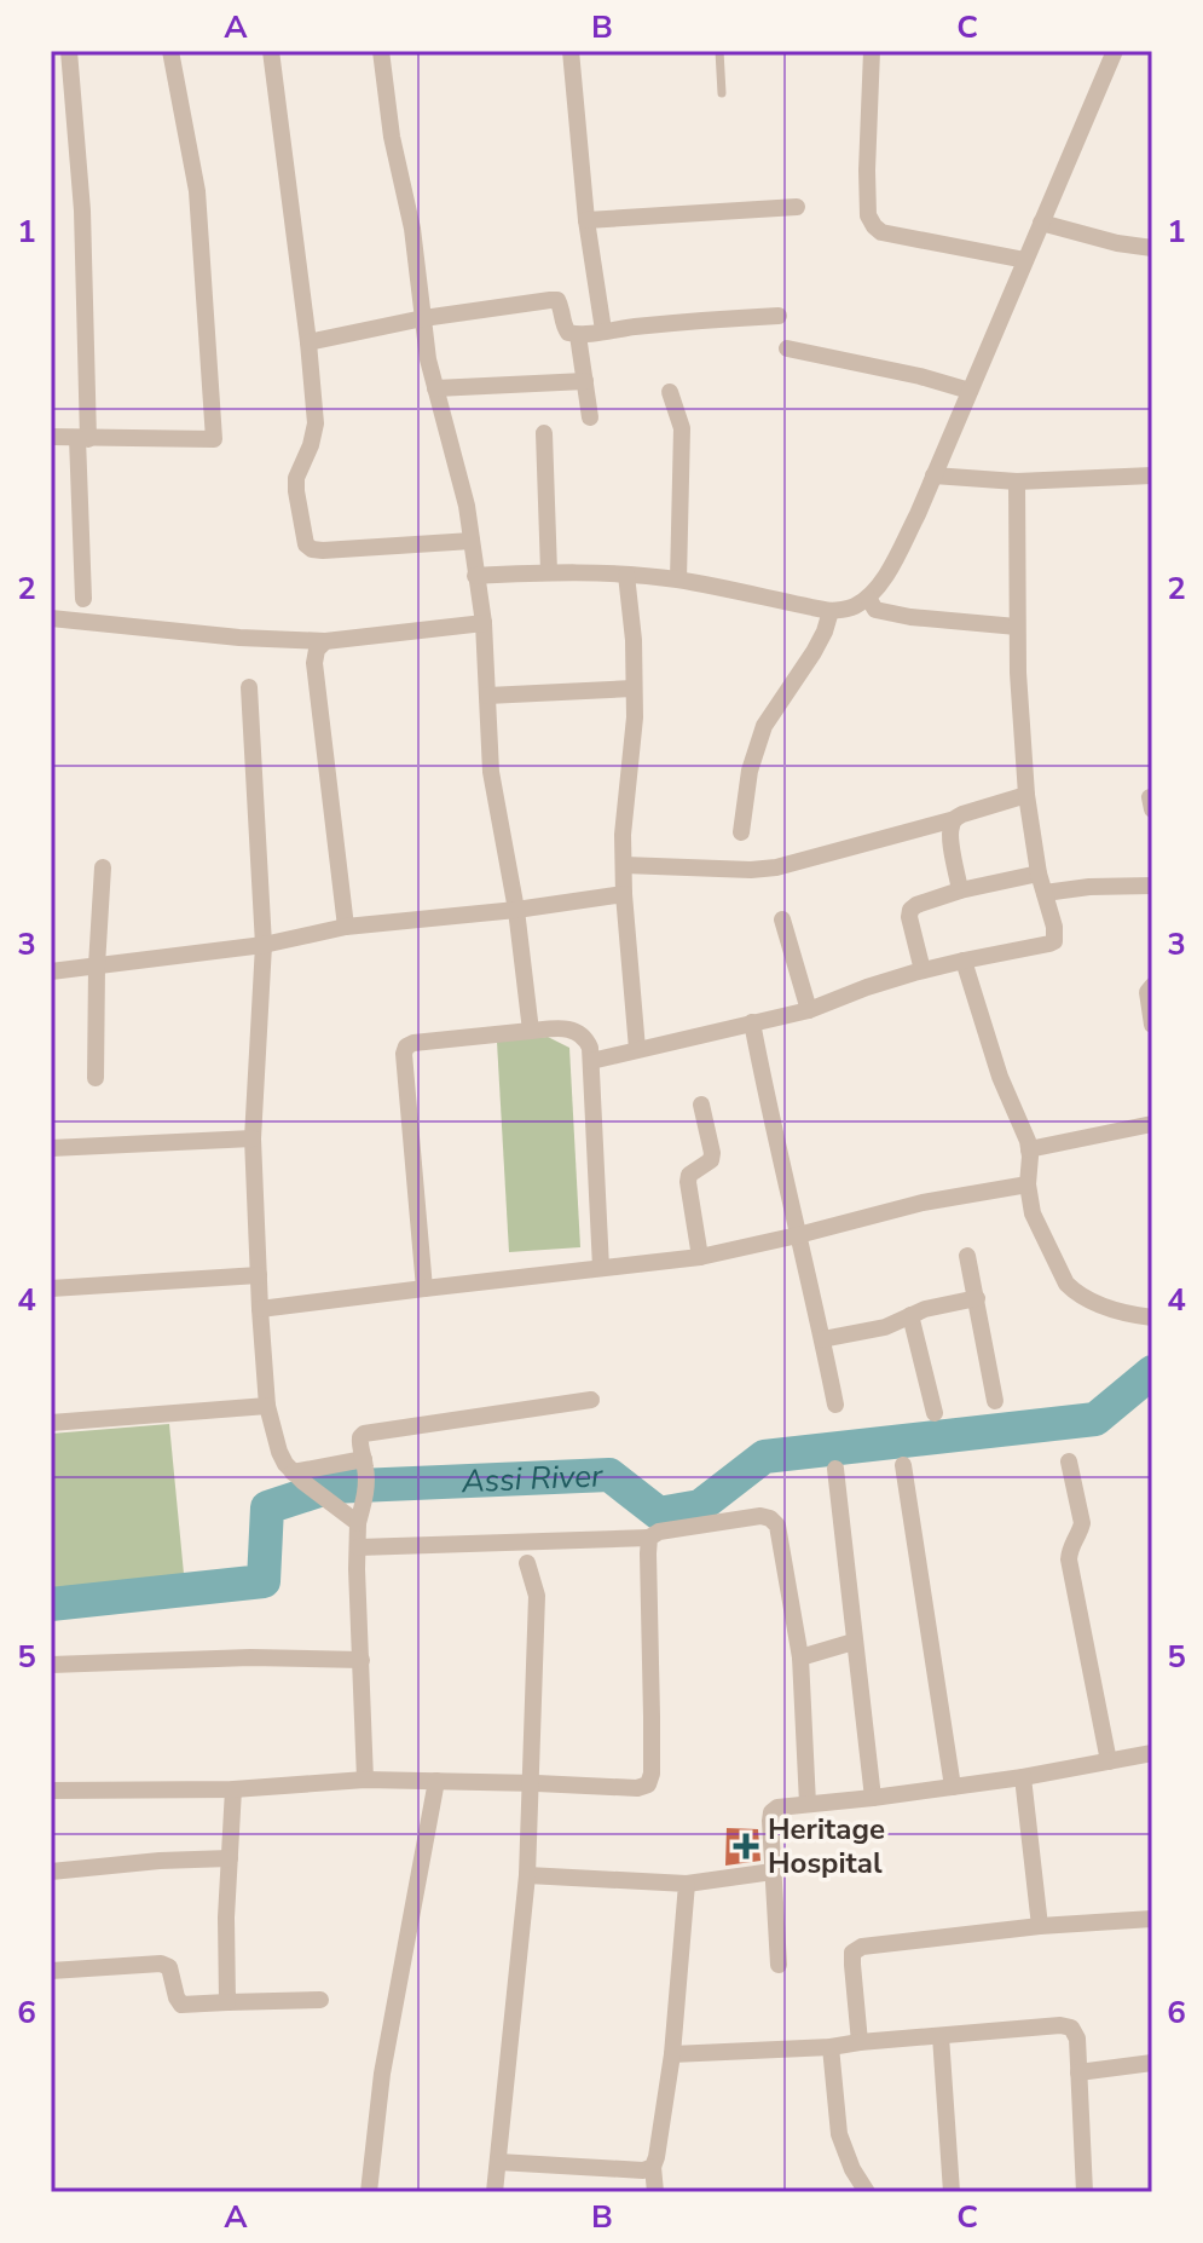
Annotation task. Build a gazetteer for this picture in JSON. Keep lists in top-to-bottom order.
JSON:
{
  "water": ["Assi River"],
  "places": {
    "health": ["Heritage Hospital"]
  },
  "grid": {
    "columns": ["A", "B", "C"],
    "rows": [
      "1",
      "2",
      "3",
      "4",
      "5",
      "6"
    ]
  }
}
